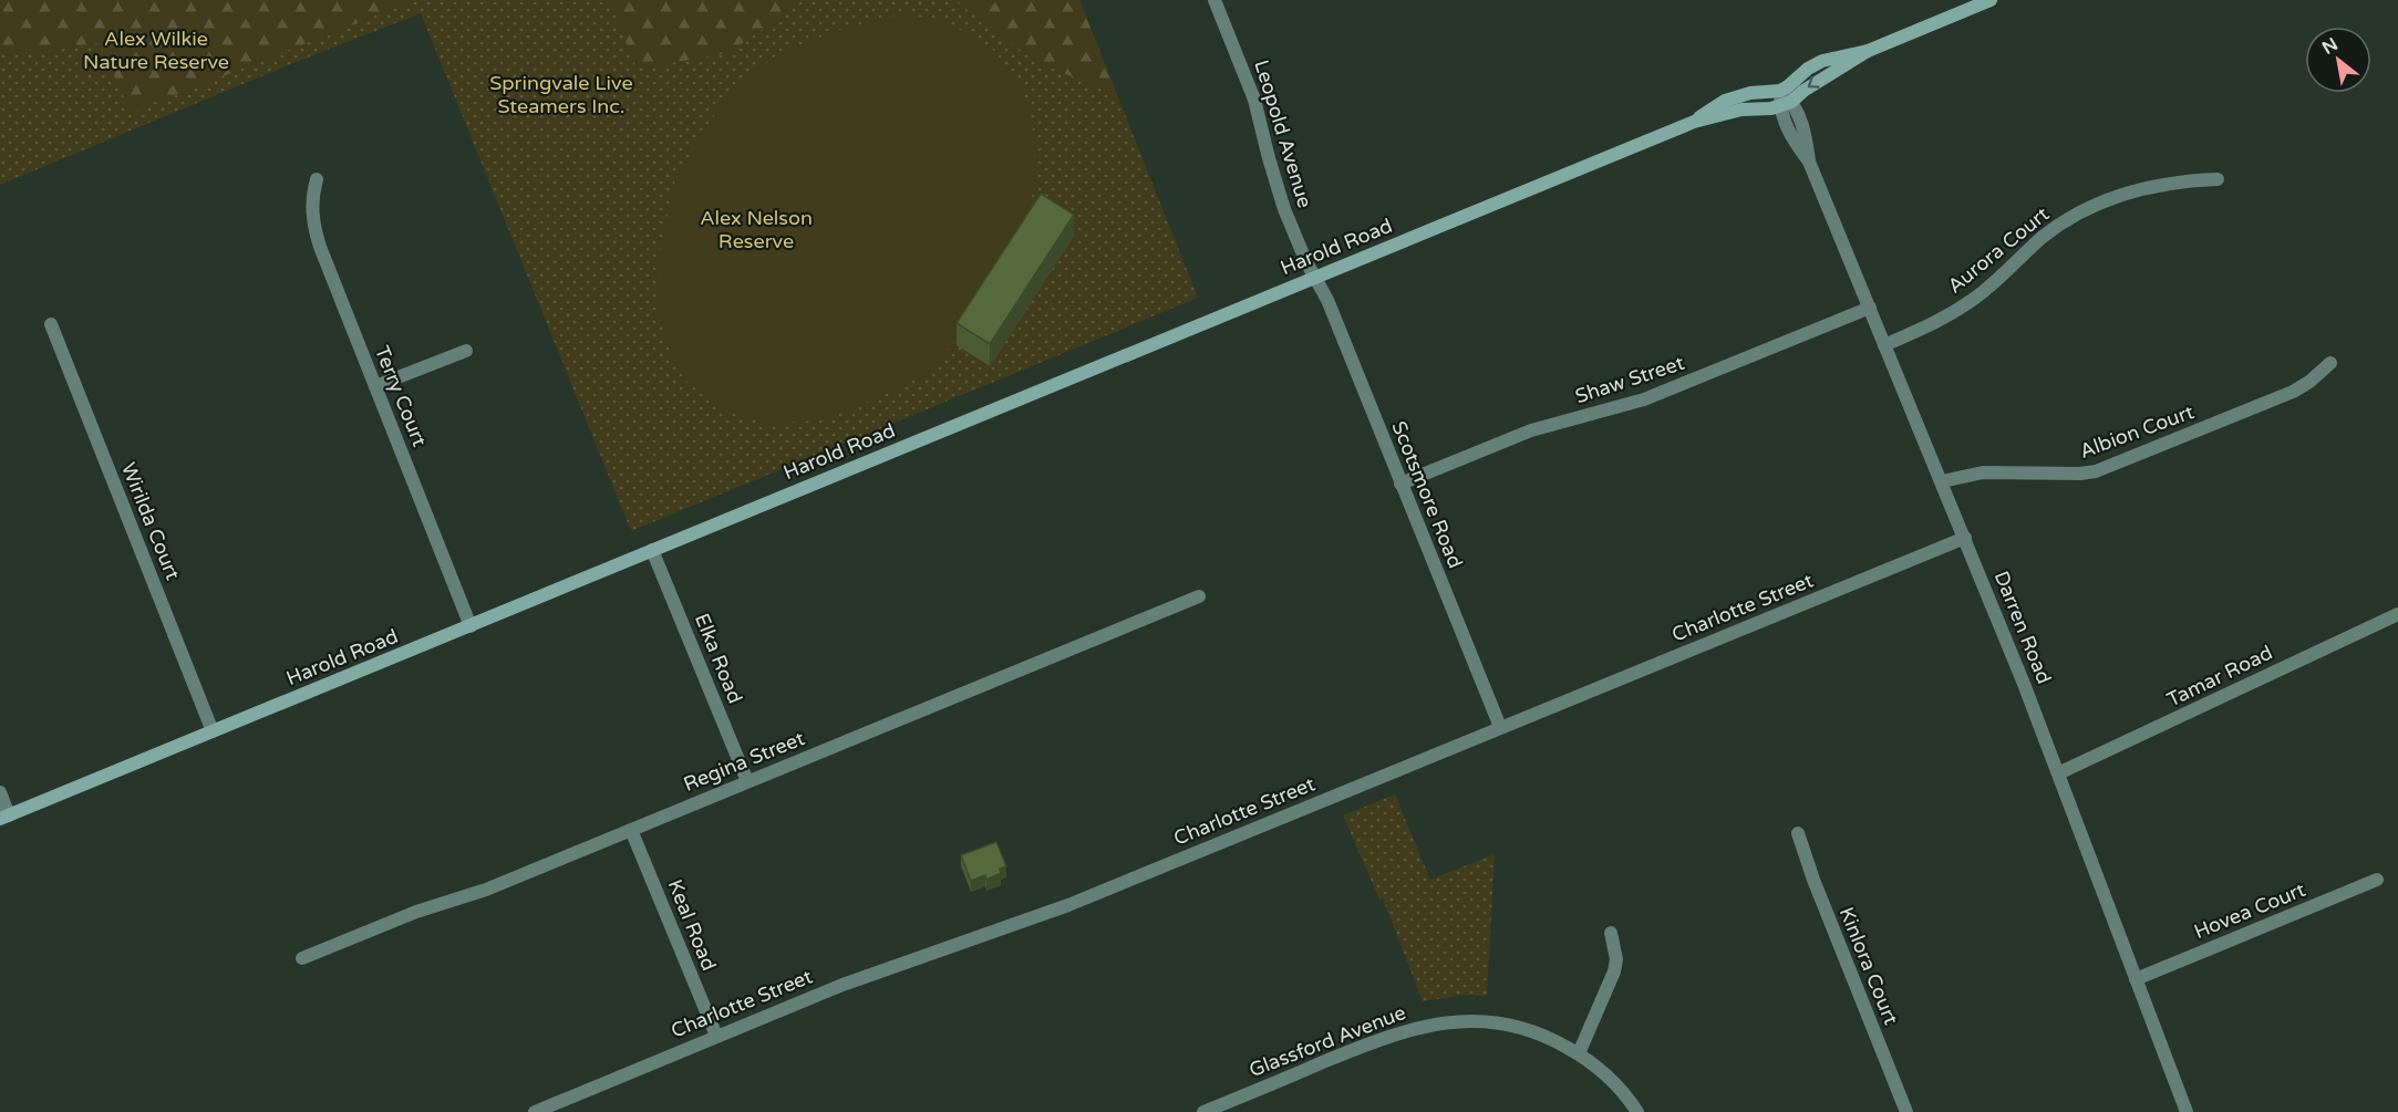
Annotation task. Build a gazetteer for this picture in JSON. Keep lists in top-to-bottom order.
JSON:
{
  "streets": {
    "street": [
      "Leopold Avenue",
      "Harold Road",
      "Aurora Court",
      "Shaw Street",
      "Terry Court",
      "Albion Court",
      "Scotsmore Road",
      "Wirilda Court",
      "Charlotte Street",
      "Darren Road",
      "Elka Road",
      "Tamar Road",
      "Regina Street",
      "Hovea Court",
      "Keal Road",
      "Kinlora Court",
      "Glassford Avenue"
    ]
  },
  "crossings": [
    ["Leopold Avenue", "Harold Road"],
    ["Leopold Avenue", "Scotsmore Road"],
    ["Harold Road", "Terry Court"],
    ["Harold Road", "Scotsmore Road"],
    ["Harold Road", "Wirilda Court"],
    ["Harold Road", "Darren Road"],
    ["Harold Road", "Elka Road"],
    ["Aurora Court", "Darren Road"],
    ["Shaw Street", "Scotsmore Road"],
    ["Shaw Street", "Darren Road"],
    ["Albion Court", "Darren Road"],
    ["Scotsmore Road", "Charlotte Street"],
    ["Charlotte Street", "Darren Road"],
    ["Charlotte Street", "Keal Road"],
    ["Darren Road", "Tamar Road"],
    ["Darren Road", "Hovea Court"],
    ["Elka Road", "Regina Street"],
    ["Regina Street", "Keal Road"]
  ],
  "parks": ["Alex Wilkie Nature Reserve", "Springvale Live Steamers Inc.", "Alex Nelson Reserve"],
  "north": "top left"
}
